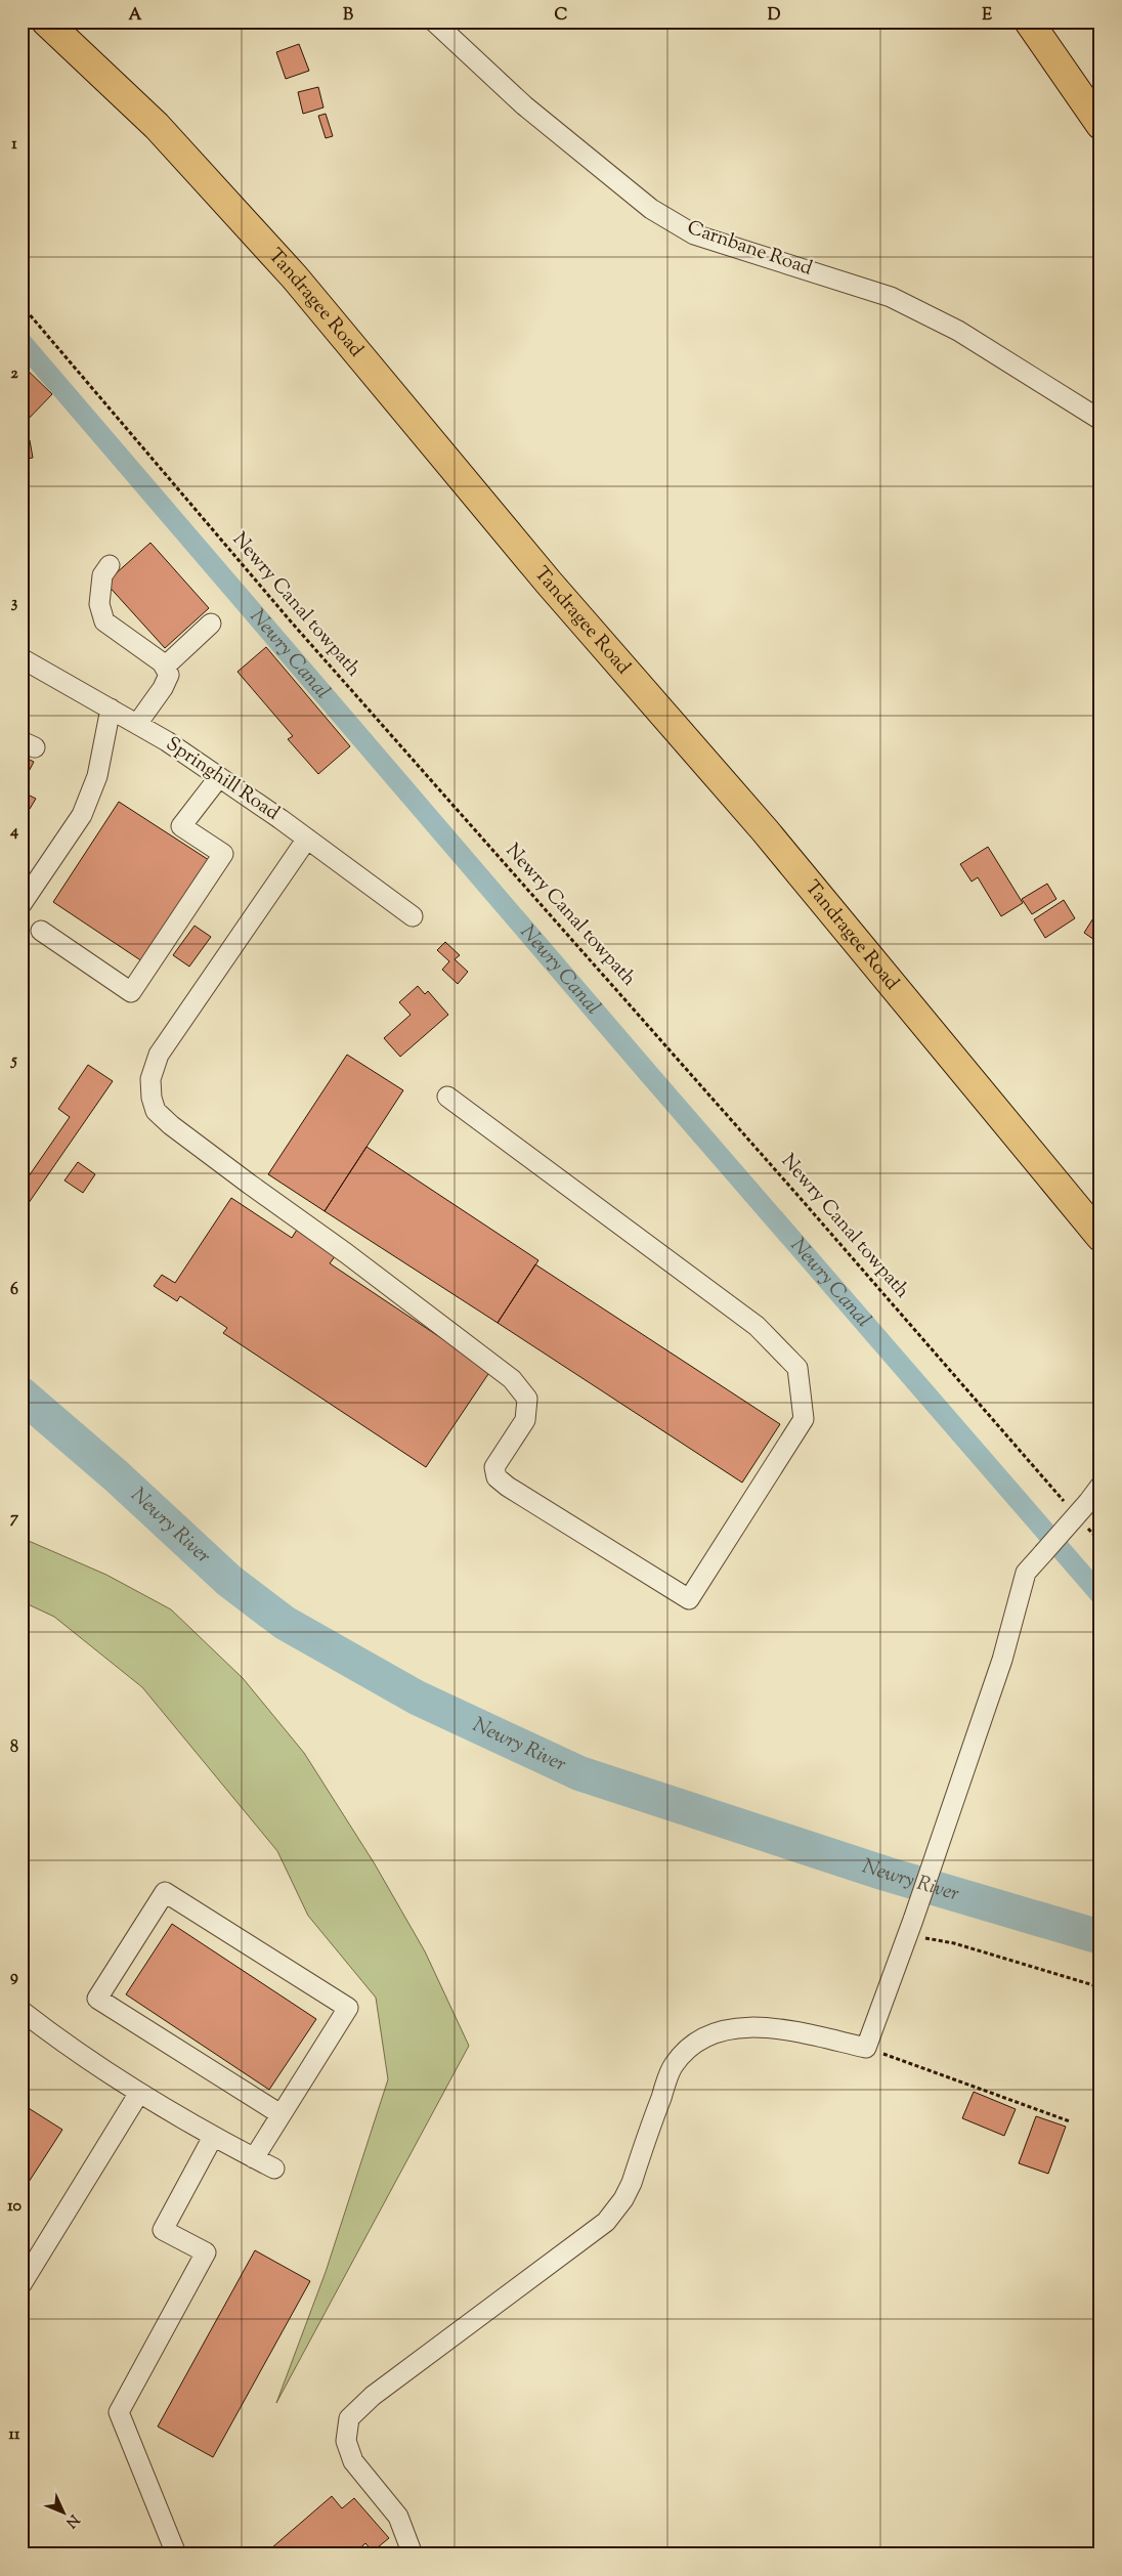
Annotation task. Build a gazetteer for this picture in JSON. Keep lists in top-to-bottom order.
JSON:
{
  "streets": {
    "highway": ["Tandragee Road"],
    "street": ["Carnbane Road", "Springhill Road"],
    "path": ["Newry Canal towpath"]
  },
  "water": ["Newry Canal", "Newry River"],
  "north": "bottom right",
  "grid": {
    "columns": [
      "A",
      "B",
      "C",
      "D",
      "E"
    ],
    "rows": [
      "1",
      "2",
      "3",
      "4",
      "5",
      "6",
      "7",
      "8",
      "9",
      "10",
      "11"
    ]
  }
}
